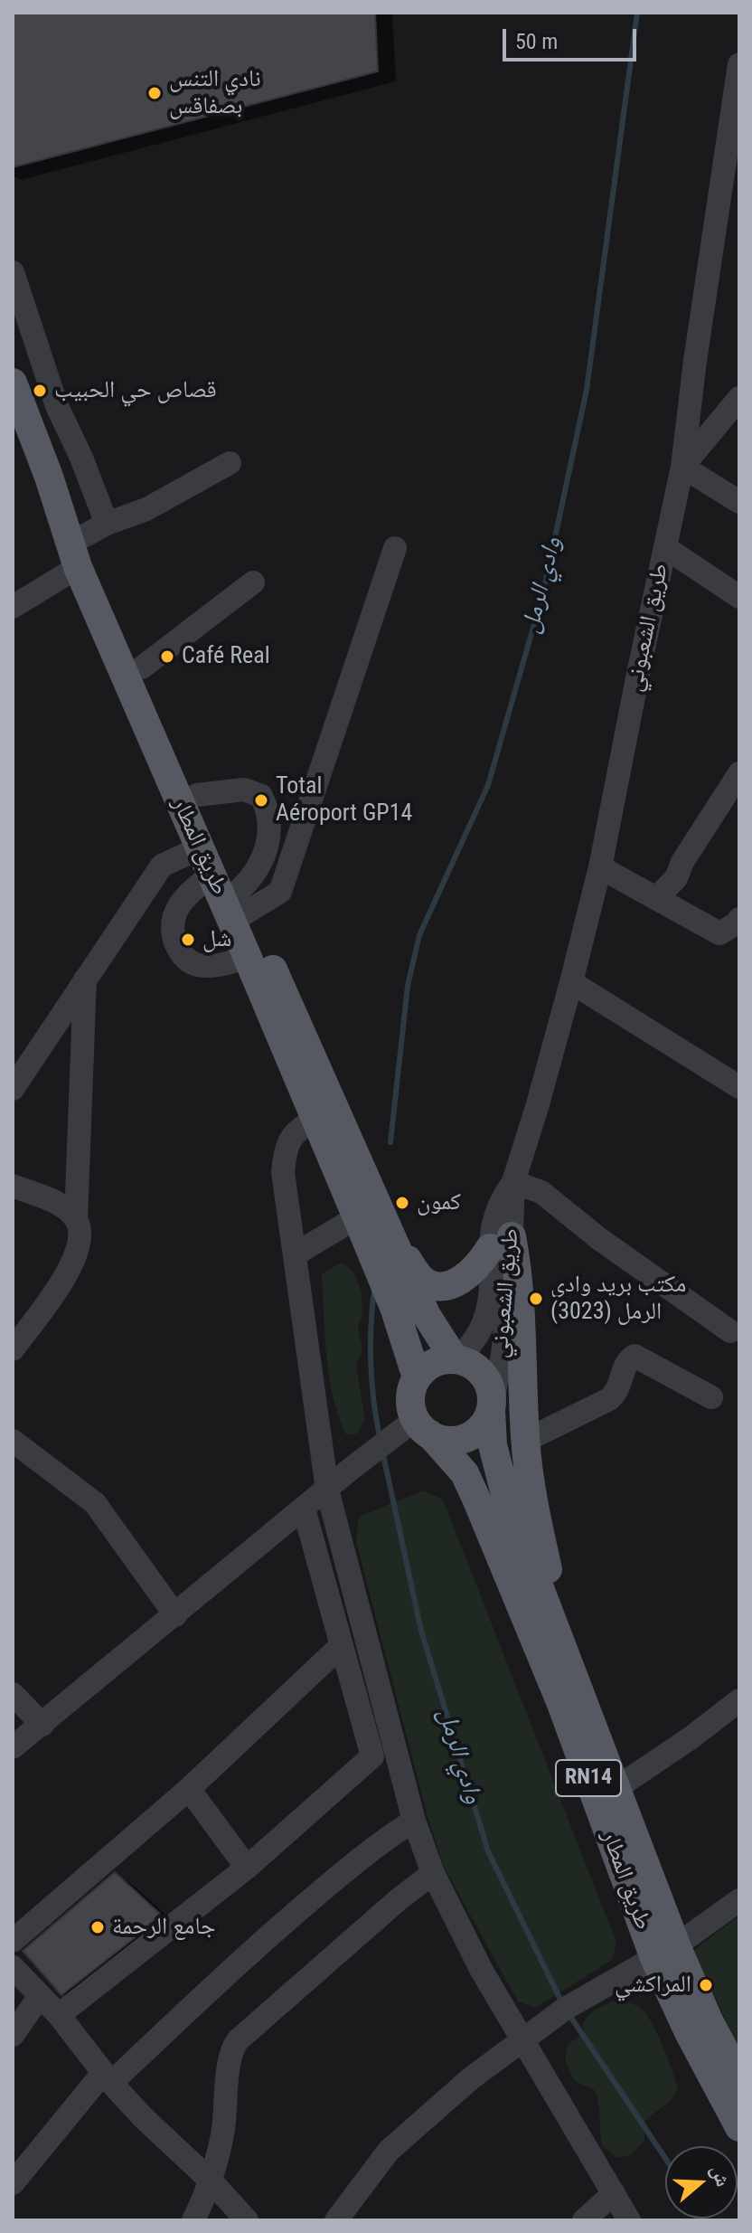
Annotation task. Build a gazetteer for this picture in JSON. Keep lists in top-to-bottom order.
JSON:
{
  "streets": {
    "main road": ["طريق المطار", "RN14"],
    "street": ["طريق الشعبوني"]
  },
  "crossings": [
    ["طريق الشعبوني", "طريق المطار"],
    ["طريق الشعبوني", "RN14"],
    ["طريق المطار", "RN14"]
  ],
  "water": ["وادي الرمل"],
  "places": [
    "نادي التنس بصفاقس",
    "قصاص حي الحبيب",
    "Café Real",
    "Total Aéroport GP14",
    "شل",
    "كمون",
    "مكتب بريد وادي الرمل (3023)",
    "جامع الرحمة",
    "المراكشي"
  ],
  "scale_bar": "50 m",
  "north": "right"
}
